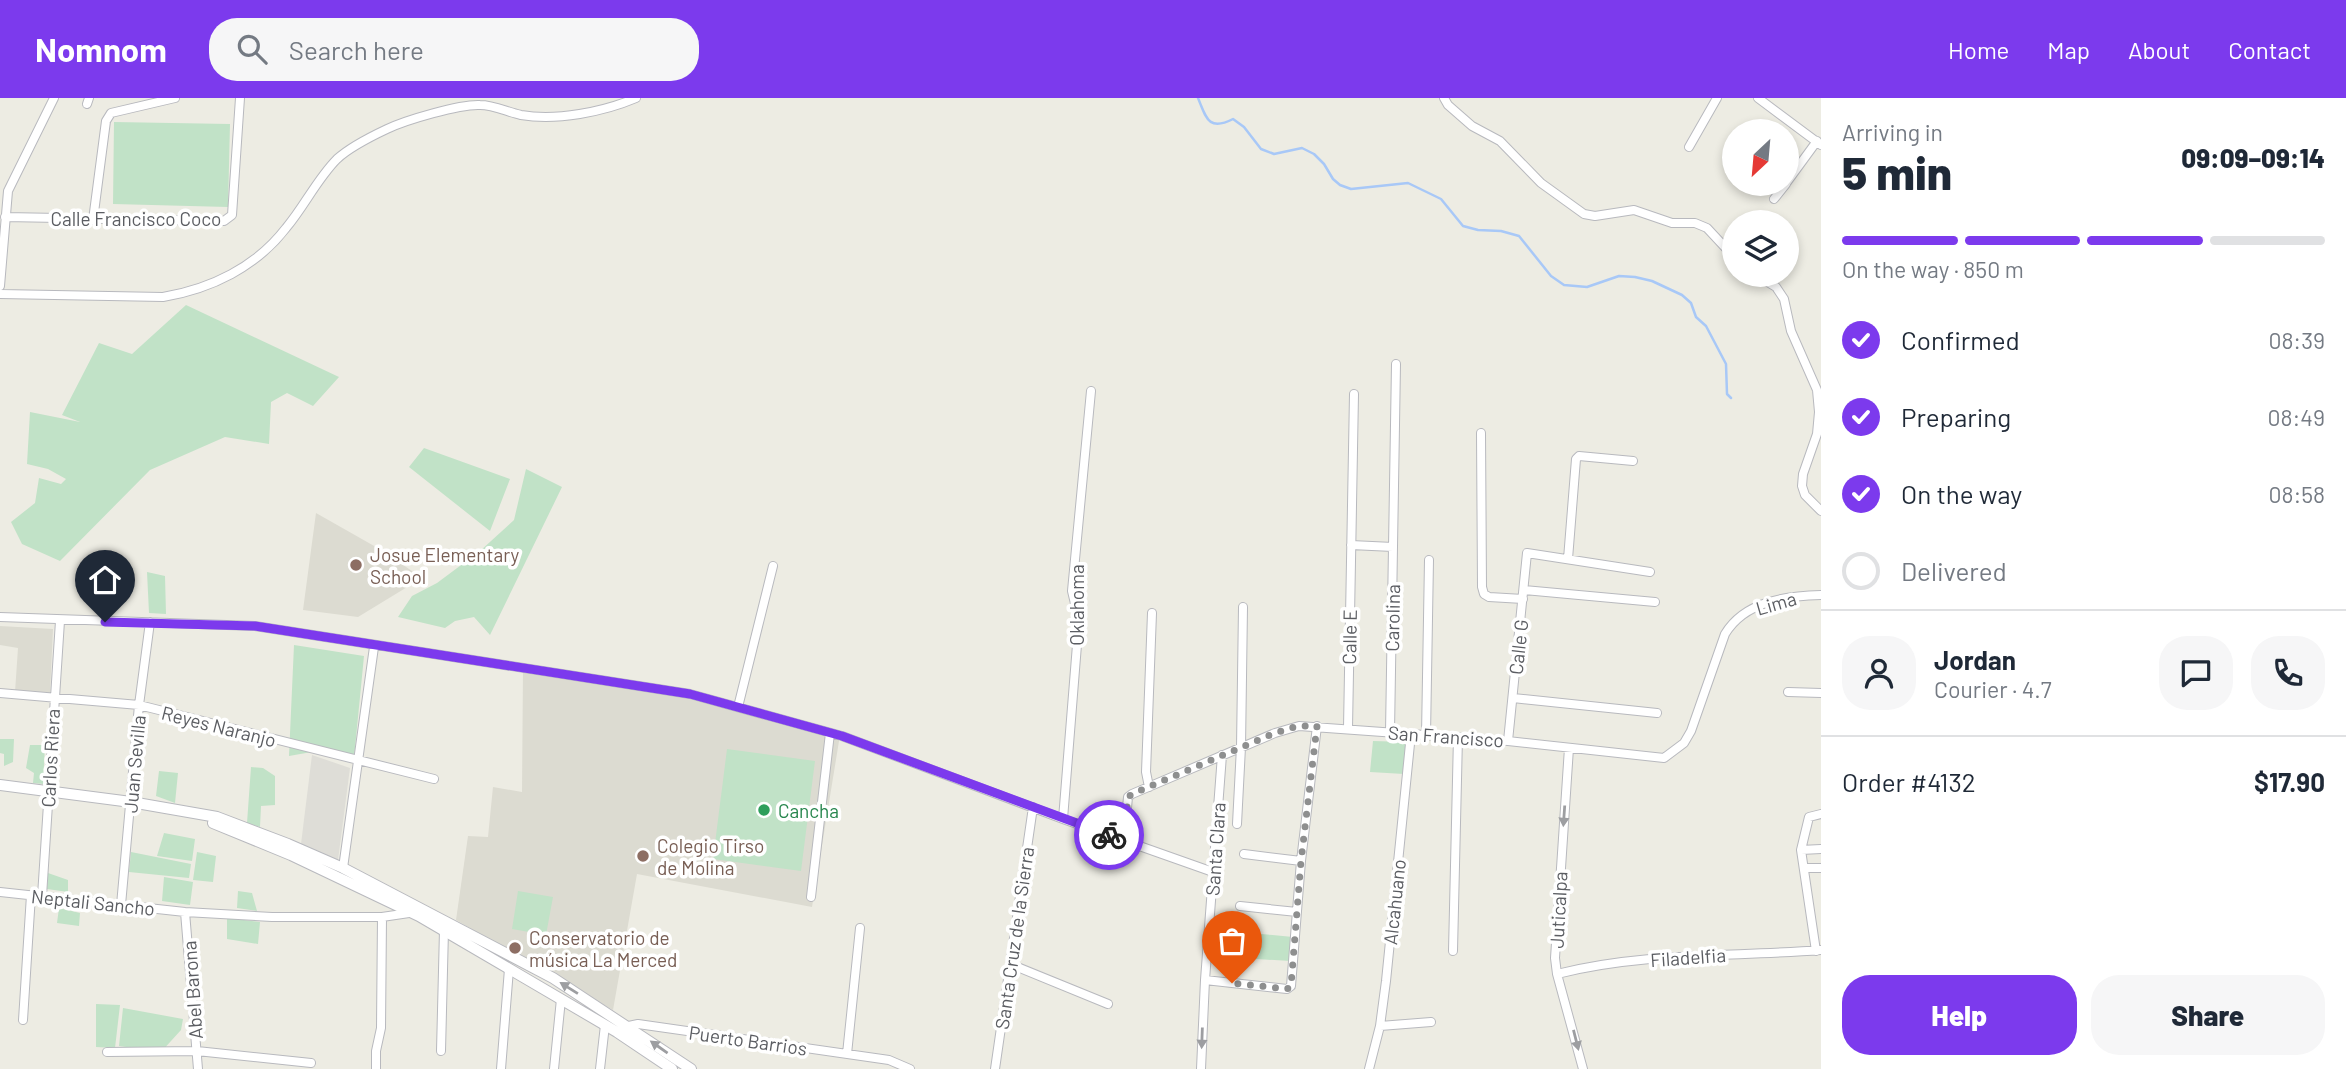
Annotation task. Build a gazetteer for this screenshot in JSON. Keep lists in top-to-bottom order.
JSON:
{
  "streets": {
    "street": [
      "Calle Francisco Coco",
      "Lima",
      "Oklahoma",
      "Carolina",
      "Calle E",
      "Calle G",
      "Reyes Naranjo",
      "San Francisco",
      "Carlos Riera",
      "Juan Sevilla",
      "Santa Clara",
      "Neptali Sancho",
      "Alcahuano",
      "Juticalpa",
      "Santa Cruz de la Sierra",
      "Filadelfia",
      "Abel Barona",
      "Puerto Barrios"
    ]
  },
  "crossings": [
    ["Lima", "San Francisco"],
    ["Carolina", "San Francisco"],
    ["Calle E", "San Francisco"],
    ["Calle G", "San Francisco"],
    ["Reyes Naranjo", "Carlos Riera"],
    ["Reyes Naranjo", "Juan Sevilla"],
    ["San Francisco", "Santa Clara"],
    ["San Francisco", "Alcahuano"],
    ["San Francisco", "Juticalpa"],
    ["Carlos Riera", "Neptali Sancho"],
    ["Juan Sevilla", "Neptali Sancho"],
    ["Neptali Sancho", "Abel Barona"],
    ["Juticalpa", "Filadelfia"]
  ],
  "one_way": ["Juticalpa"],
  "places": [
    "Josue Elementary School",
    "Cancha",
    "Colegio Tirso de Molina",
    "Conservatorio de música La Merced"
  ],
  "north": "bottom left",
  "page": {
    "header": "Nomnom",
    "search": "Search here",
    "nav": [
      "Home",
      "Map",
      "About",
      "Contact"
    ],
    "heading": ["5 min", "Arriving in", "09:09–09:14"],
    "panel": [
      "Jordan",
      "Courier · 4.7",
      "Order #4132",
      "$17.90"
    ],
    "bar": "On the way · 850 m",
    "list": [
      ["Confirmed", "08:39"],
      ["Preparing", "08:49"],
      ["On the way", "08:58"],
      "Delivered"
    ],
    "buttons": ["Help", "Share"]
  }
}
